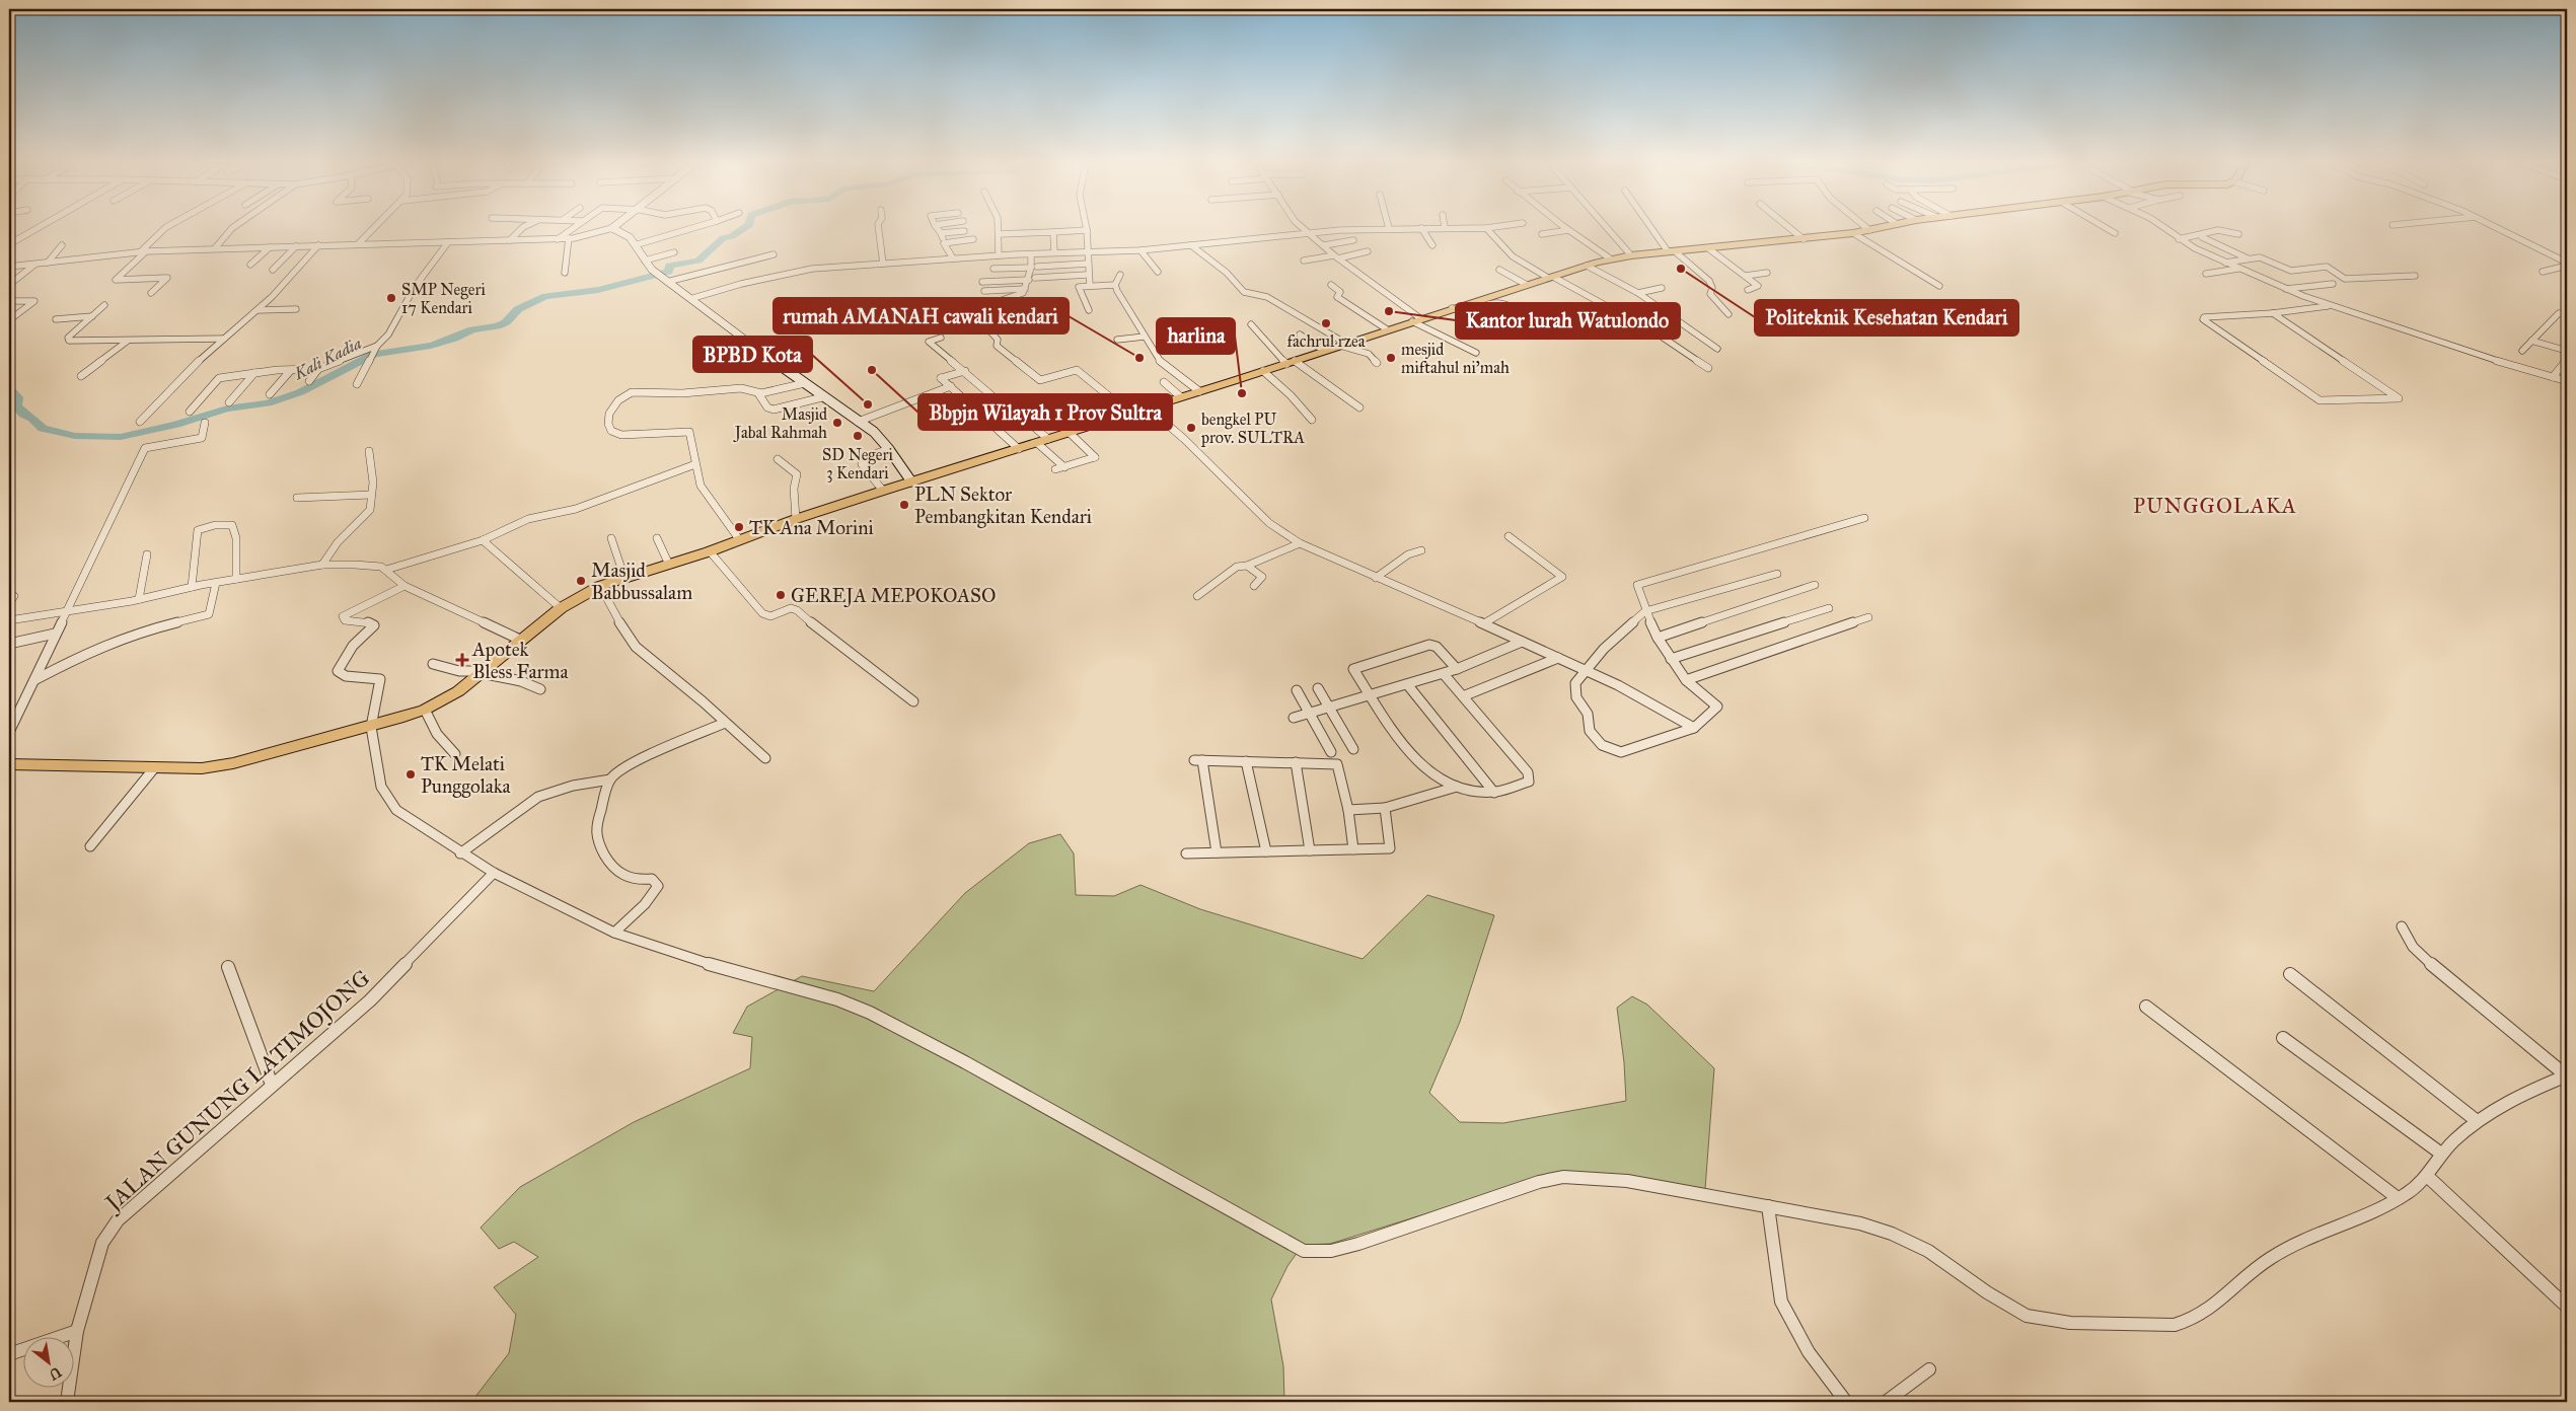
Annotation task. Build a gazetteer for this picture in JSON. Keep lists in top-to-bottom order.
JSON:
{
  "streets": {
    "street": ["JALAN GUNUNG LATIMOJONG"]
  },
  "districts": ["PUNGGOLAKA"],
  "water": ["Kali Kadia"],
  "places": {
    "other": [
      "Politeknik Kesehatan Kendari",
      "SMP Negeri 17 Kendari",
      "Kantor lurah Watulondo",
      "fachrul rzea",
      "rumah AMANAH cawali kendari",
      "mesjid miftahul ni'mah",
      "Bbpjn Wilayah 1 Prov Sultra",
      "harlina",
      "BPBD Kota",
      "Masjid Jabal Rahmah",
      "bengkel PU prov. SULTRA",
      "SD Negeri 3 Kendari",
      "PLN Sektor Pembangkitan Kendari",
      "TK Ana Morini",
      "Masjid Babbussalam",
      "GEREJA MEPOKOASO",
      "TK Melati Punggolaka"
    ],
    "health": ["Apotek Bless Farma"]
  },
  "north": "bottom right"
}
